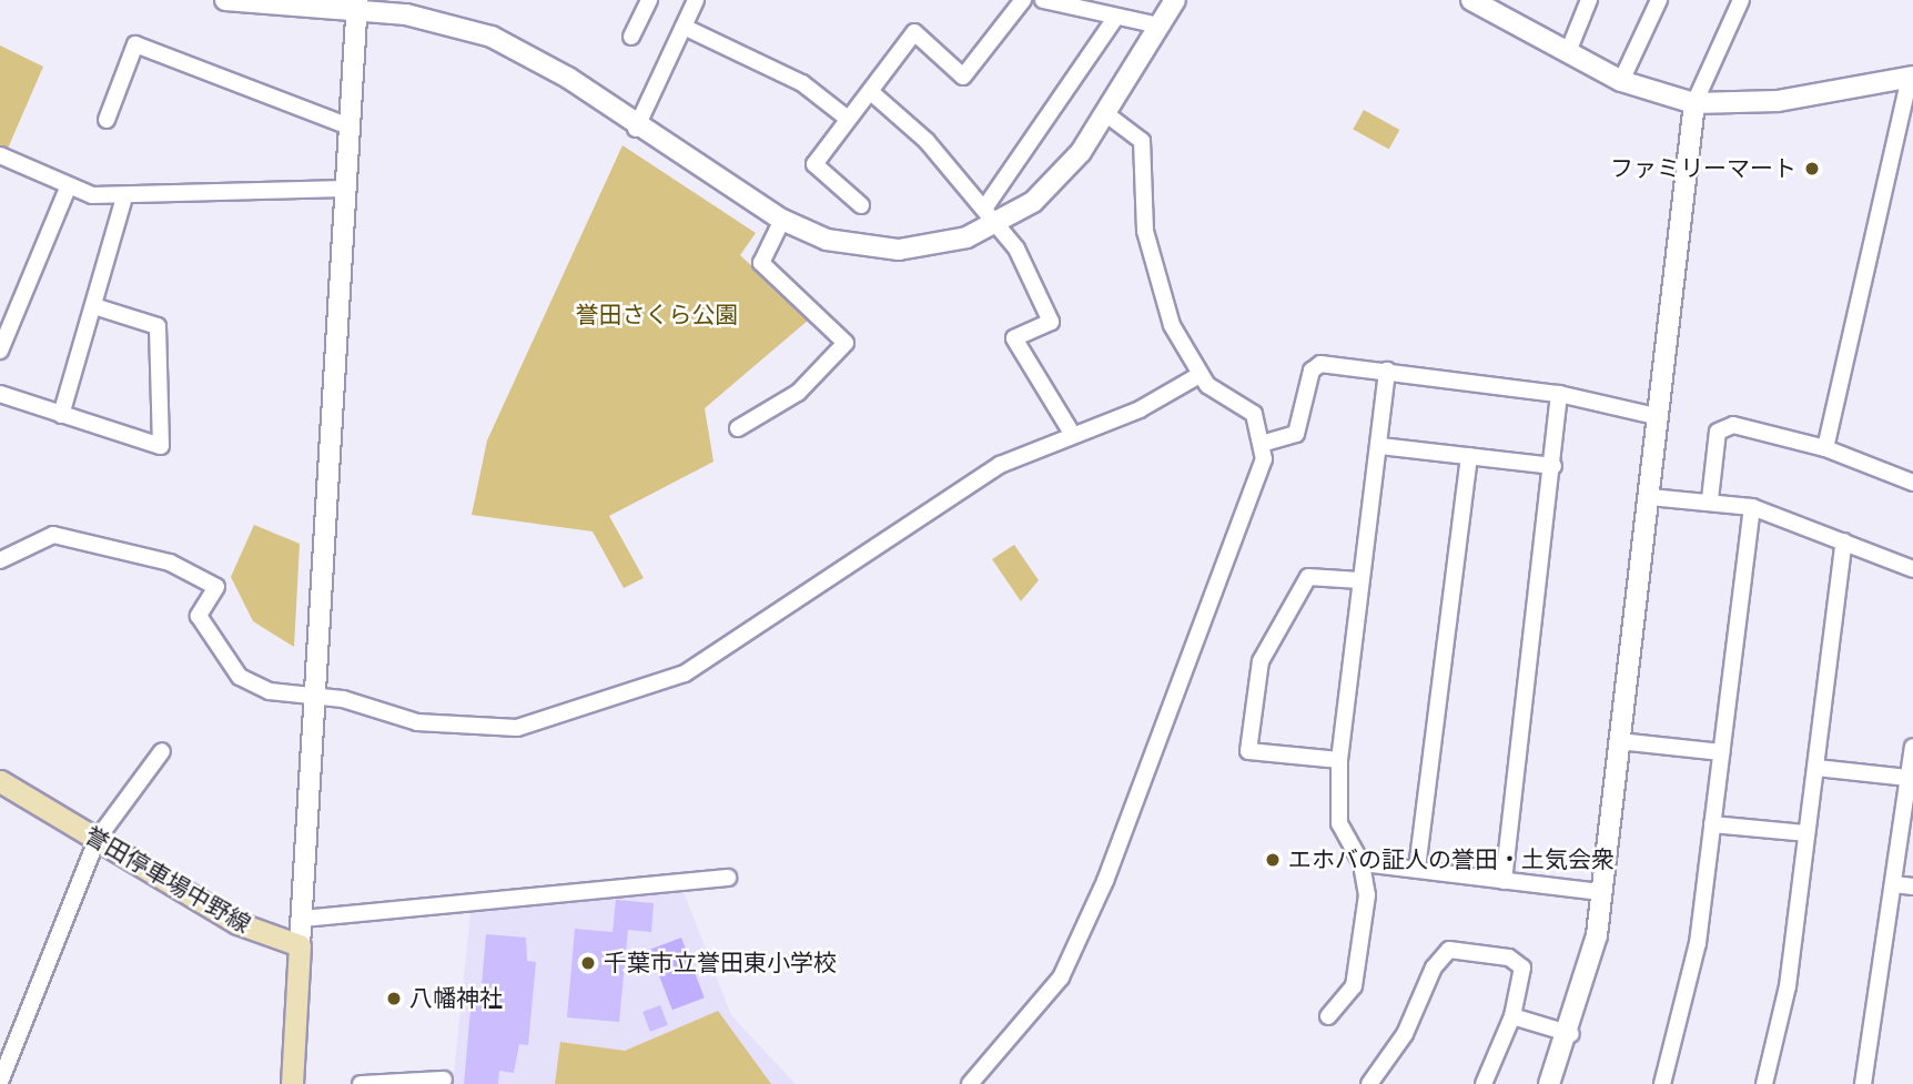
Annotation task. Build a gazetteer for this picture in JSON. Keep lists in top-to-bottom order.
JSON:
{
  "streets": {
    "main road": ["誉田停車場中野線"]
  },
  "parks": ["誉田さくら公園"],
  "places": [
    "ファミリーマート",
    "エホバの証人の誉田・土気会衆",
    "千葉市立誉田東小学校",
    "八幡神社"
  ]
}
